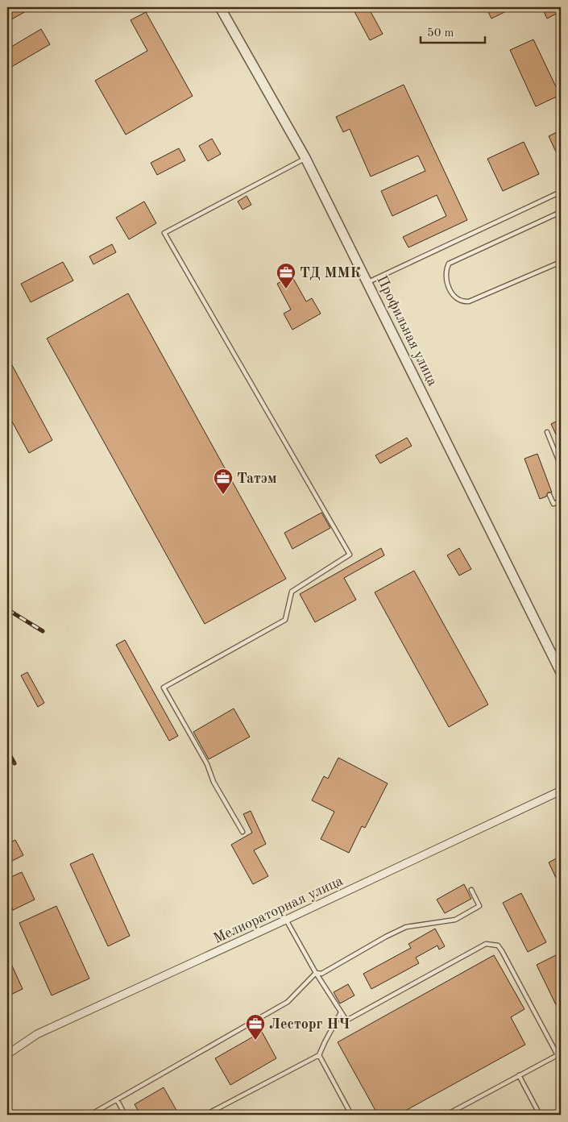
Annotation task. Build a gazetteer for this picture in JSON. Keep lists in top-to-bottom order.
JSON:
{
  "streets": {
    "street": ["Профильная улица", "Мелиораторная улица"]
  },
  "places": {
    "office": ["ТД ММК", "Татэм", "Лесторг НЧ"]
  },
  "scale_bar": "50 m"
}
